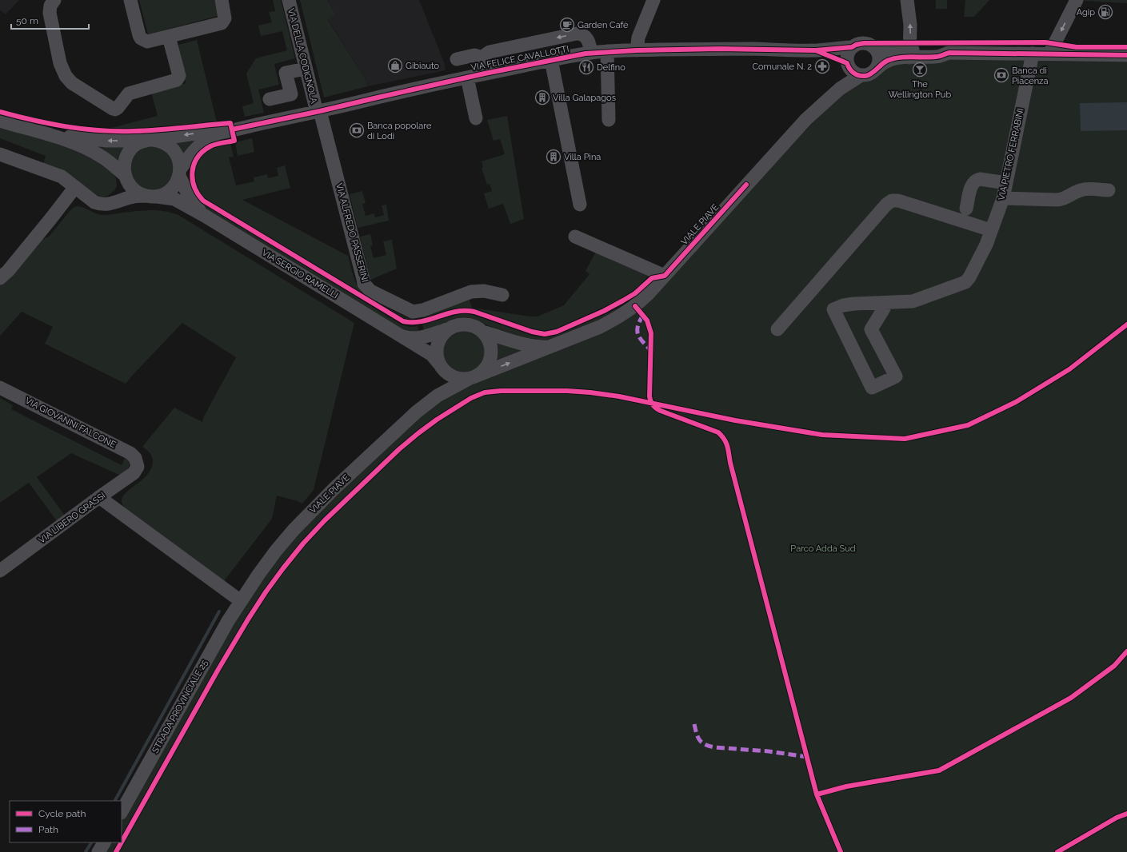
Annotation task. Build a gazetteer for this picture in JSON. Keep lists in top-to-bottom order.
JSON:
{
  "streets": {
    "street": [
      "VIA DELLA CODIGNOLA",
      "VIA FELICE CAVALLOTTI",
      "VIA PIETRO FERRABINI",
      "VIALE PIAVE",
      "VIA ALFREDO PASSERINI",
      "VIA SERGIO RAMELLI",
      "VIA GIOVANNI FALCONE",
      "VIA LIBERO GRASSI",
      "STRADA PROVINCIALE 25"
    ]
  },
  "crossings": [
    ["VIA DELLA CODIGNOLA", "VIA FELICE CAVALLOTTI"],
    ["VIA DELLA CODIGNOLA", "VIA ALFREDO PASSERINI"],
    ["VIA FELICE CAVALLOTTI", "VIALE PIAVE"],
    ["VIA FELICE CAVALLOTTI", "VIA ALFREDO PASSERINI"],
    ["VIA FELICE CAVALLOTTI", "VIA SERGIO RAMELLI"],
    ["VIALE PIAVE", "VIA SERGIO RAMELLI"],
    ["VIALE PIAVE", "STRADA PROVINCIALE 25"],
    ["VIA GIOVANNI FALCONE", "VIA LIBERO GRASSI"]
  ],
  "parks": ["Parco Adda Sud"],
  "places": {
    "fuel station": ["Agip"],
    "cafe": ["Garden Cafè"],
    "shop": ["Gibiauto"],
    "pharmacy": ["Comunale N. 2"],
    "restaurant": ["Delfino"],
    "bar": ["The Wellington Pub"],
    "bank": ["Banca di Piacenza", "Banca popolare di Lodi"],
    "building": ["Villa Galapagos", "Villa Pina"]
  },
  "legend": ["Cycle path", "Path"],
  "scale_bar": "50 m"
}
